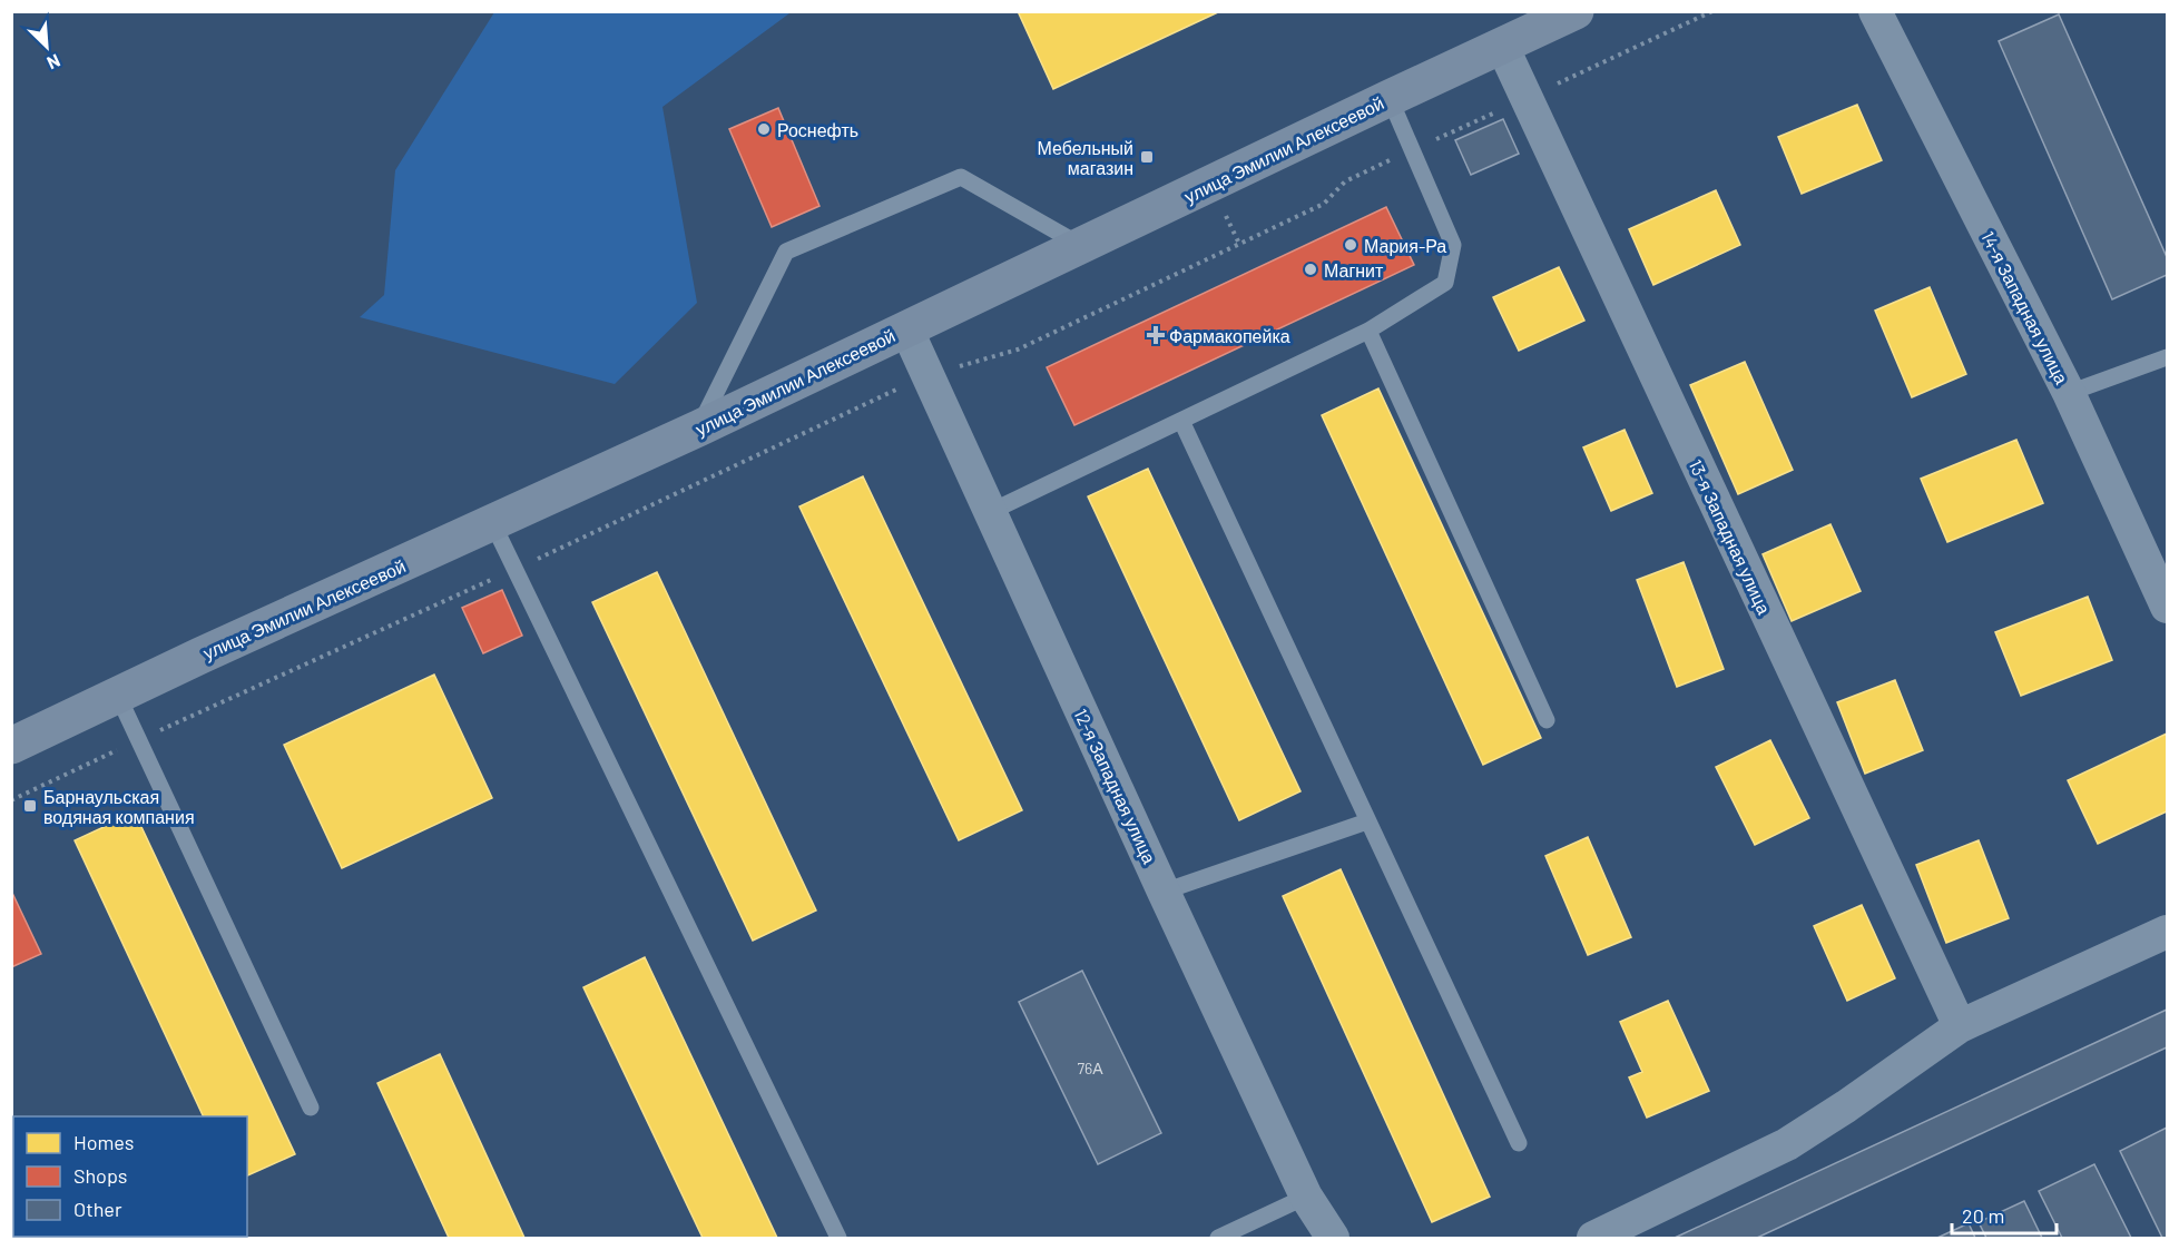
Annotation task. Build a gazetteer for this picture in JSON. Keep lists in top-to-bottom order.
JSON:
{
  "streets": {
    "street": [
      "улица Эмилии Алексеевой",
      "14-я Западная улица",
      "13-я Западная улица",
      "12-я Западная улица"
    ]
  },
  "crossings": [
    ["улица Эмилии Алексеевой", "13-я Западная улица"],
    ["улица Эмилии Алексеевой", "12-я Западная улица"]
  ],
  "places": {
    "other": ["Роснефть", "Мария-Ра", "Магнит"],
    "transit": ["Мебельный магазин", "Барнаульская водяная компания"],
    "health": ["Фармакопейка"]
  },
  "house_numbers": ["76А"],
  "legend": ["Homes", "Shops", "Other"],
  "scale_bar": "20 m",
  "north": "bottom right"
}
